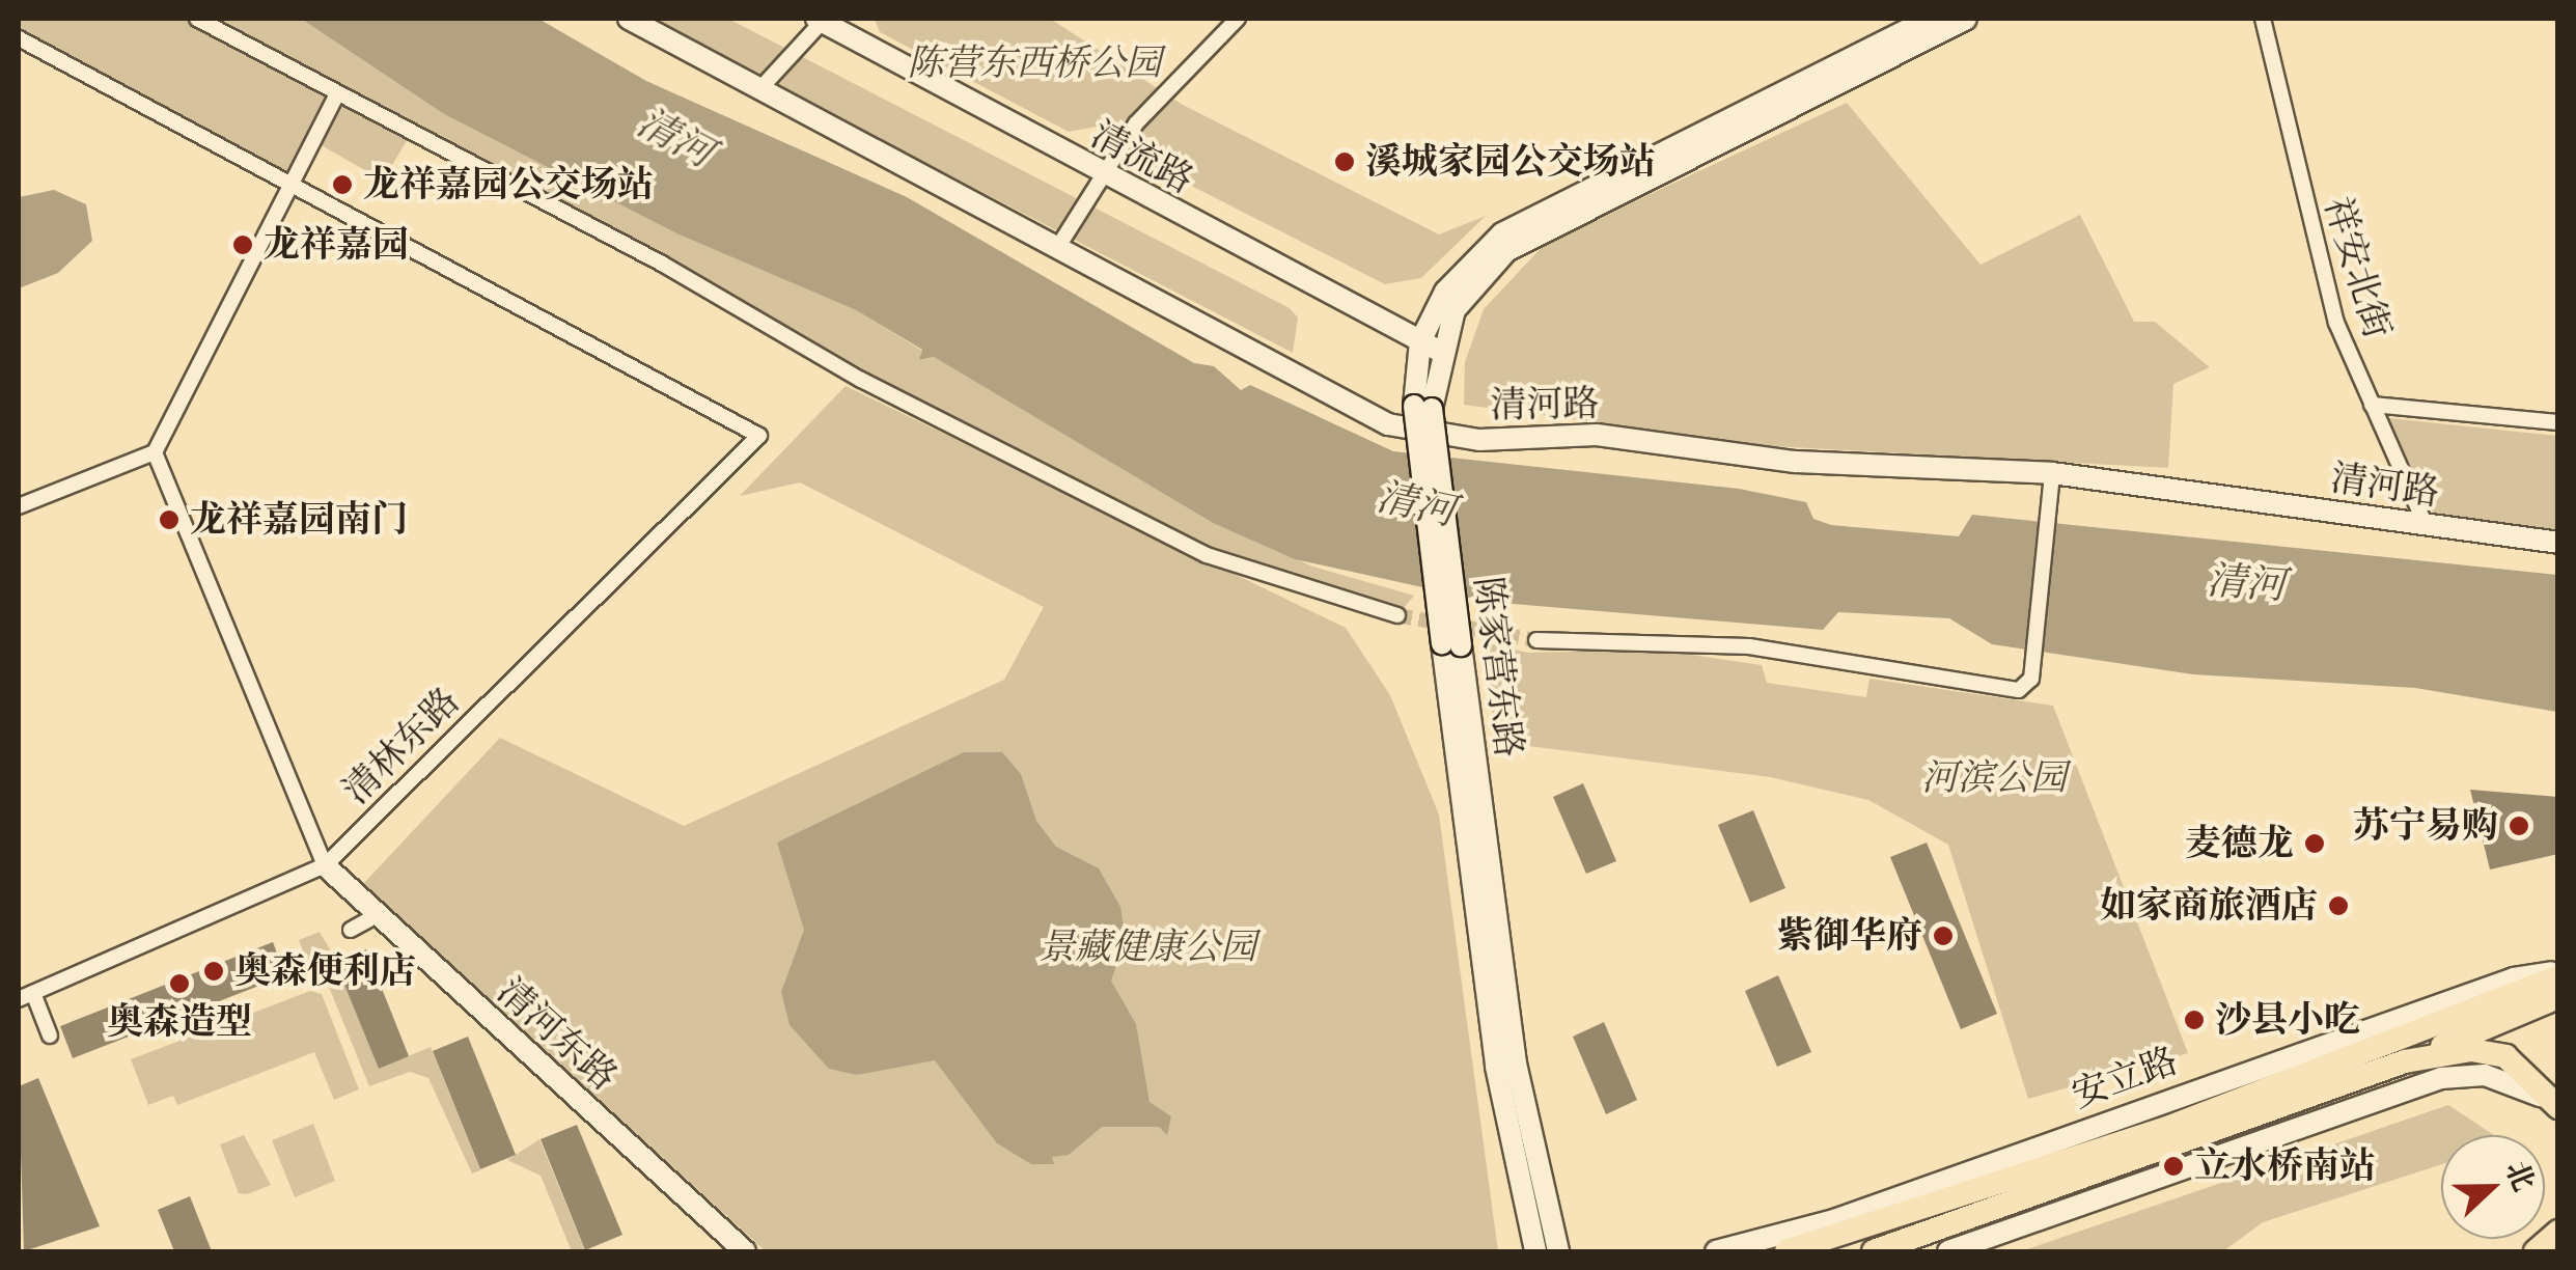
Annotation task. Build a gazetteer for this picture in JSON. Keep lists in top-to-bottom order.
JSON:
{
  "streets": {
    "main road": ["安立路"],
    "street": [
      "清流路",
      "祥安北街",
      "清河路",
      "陈家营东路",
      "清林东路",
      "清河东路"
    ]
  },
  "crossings": [
    ["清流路", "陈家营东路"],
    ["祥安北街", "清河路"],
    ["清林东路", "清河东路"]
  ],
  "water": ["清河"],
  "parks": ["陈营东西桥公园", "河滨公园", "景藏健康公园"],
  "places": [
    "溪城家园公交场站",
    "龙祥嘉园公交场站",
    "龙祥嘉园",
    "龙祥嘉园南门",
    "苏宁易购",
    "麦德龙",
    "如家商旅酒店",
    "紫御华府",
    "奥森便利店",
    "奥森造型",
    "沙县小吃",
    "立水桥南站"
  ],
  "north": "right"
}
